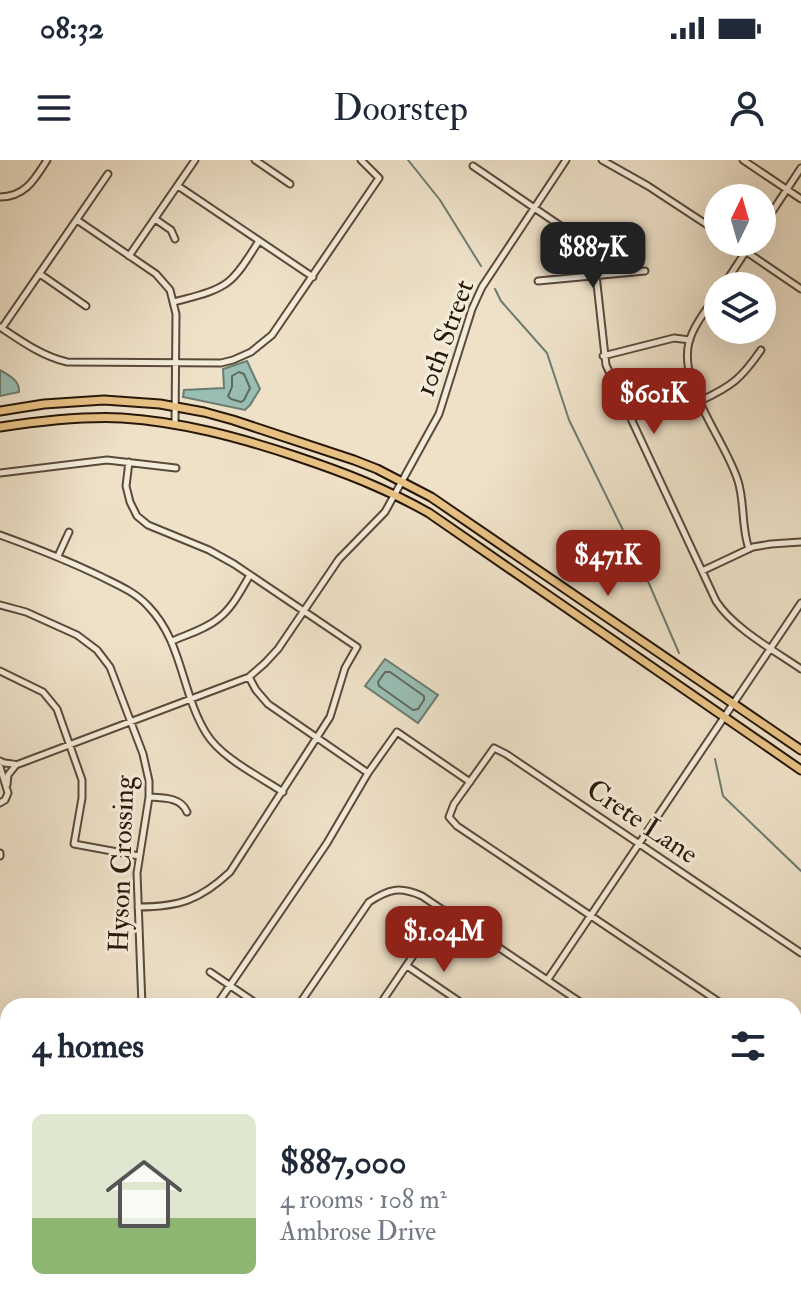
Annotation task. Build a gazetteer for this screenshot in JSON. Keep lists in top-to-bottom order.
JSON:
{
  "streets": {
    "street": ["10th Street", "Crete Lane", "Hyson Crossing"]
  },
  "north": "top",
  "page": {
    "status": "08:32",
    "header": "Doorstep",
    "price": [
      "$887K",
      "$601K",
      "$471K",
      "$1.04M"
    ],
    "heading": "4 homes",
    "list": [
      {
        "name": "$887,000",
        "note": "4 rooms · 108 m² · Ambrose Drive"
      }
    ]
  }
}
